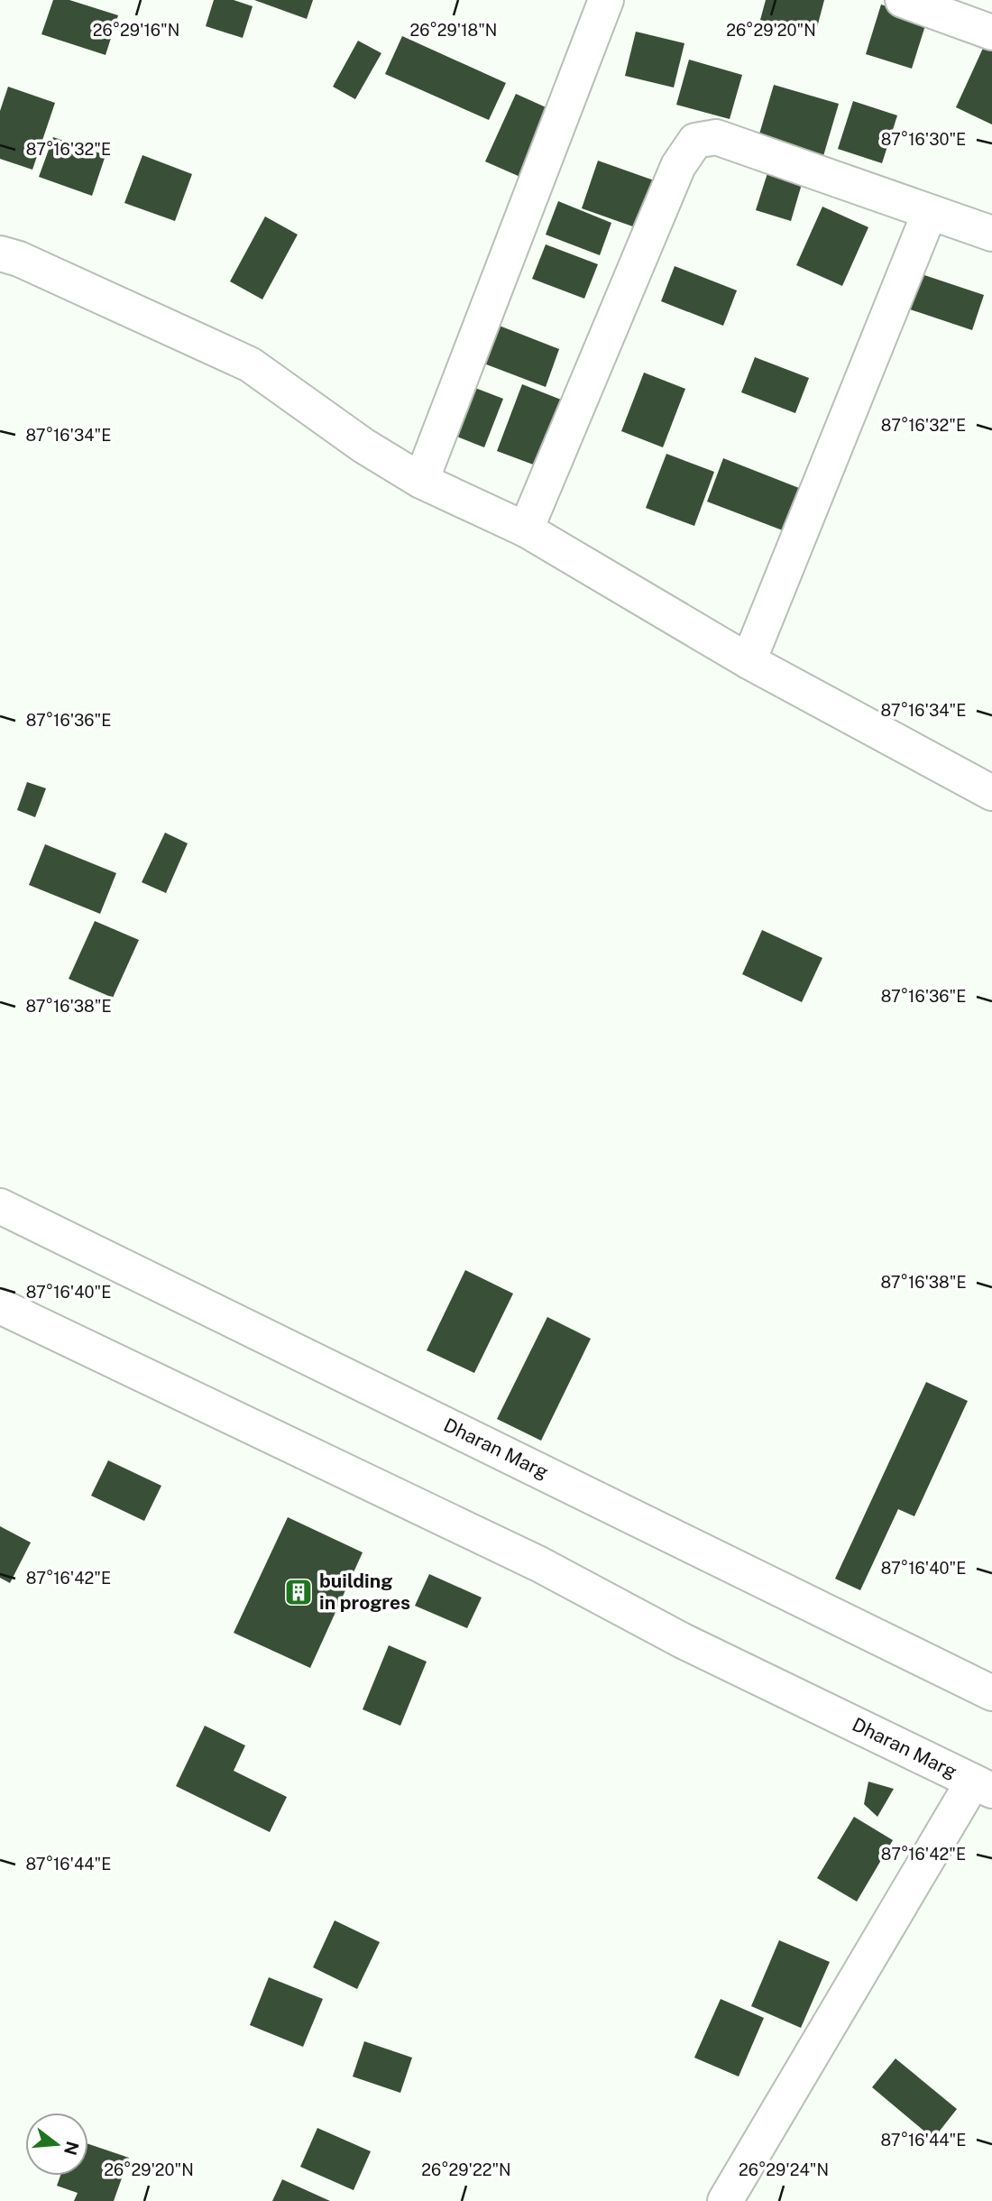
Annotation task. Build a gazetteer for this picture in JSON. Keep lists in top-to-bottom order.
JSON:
{
  "streets": {
    "street": ["Dharan Marg"]
  },
  "places": {
    "building": ["building in progres"]
  },
  "north": "right",
  "coordinates": [
    "26°29'16\"N",
    "26°29'18\"N",
    "26°29'20\"N",
    "87°16'30\"E",
    "87°16'32\"E",
    "87°16'34\"E",
    "87°16'36\"E",
    "87°16'38\"E",
    "87°16'40\"E",
    "87°16'42\"E",
    "87°16'44\"E",
    "26°29'22\"N",
    "26°29'24\"N"
  ]
}
